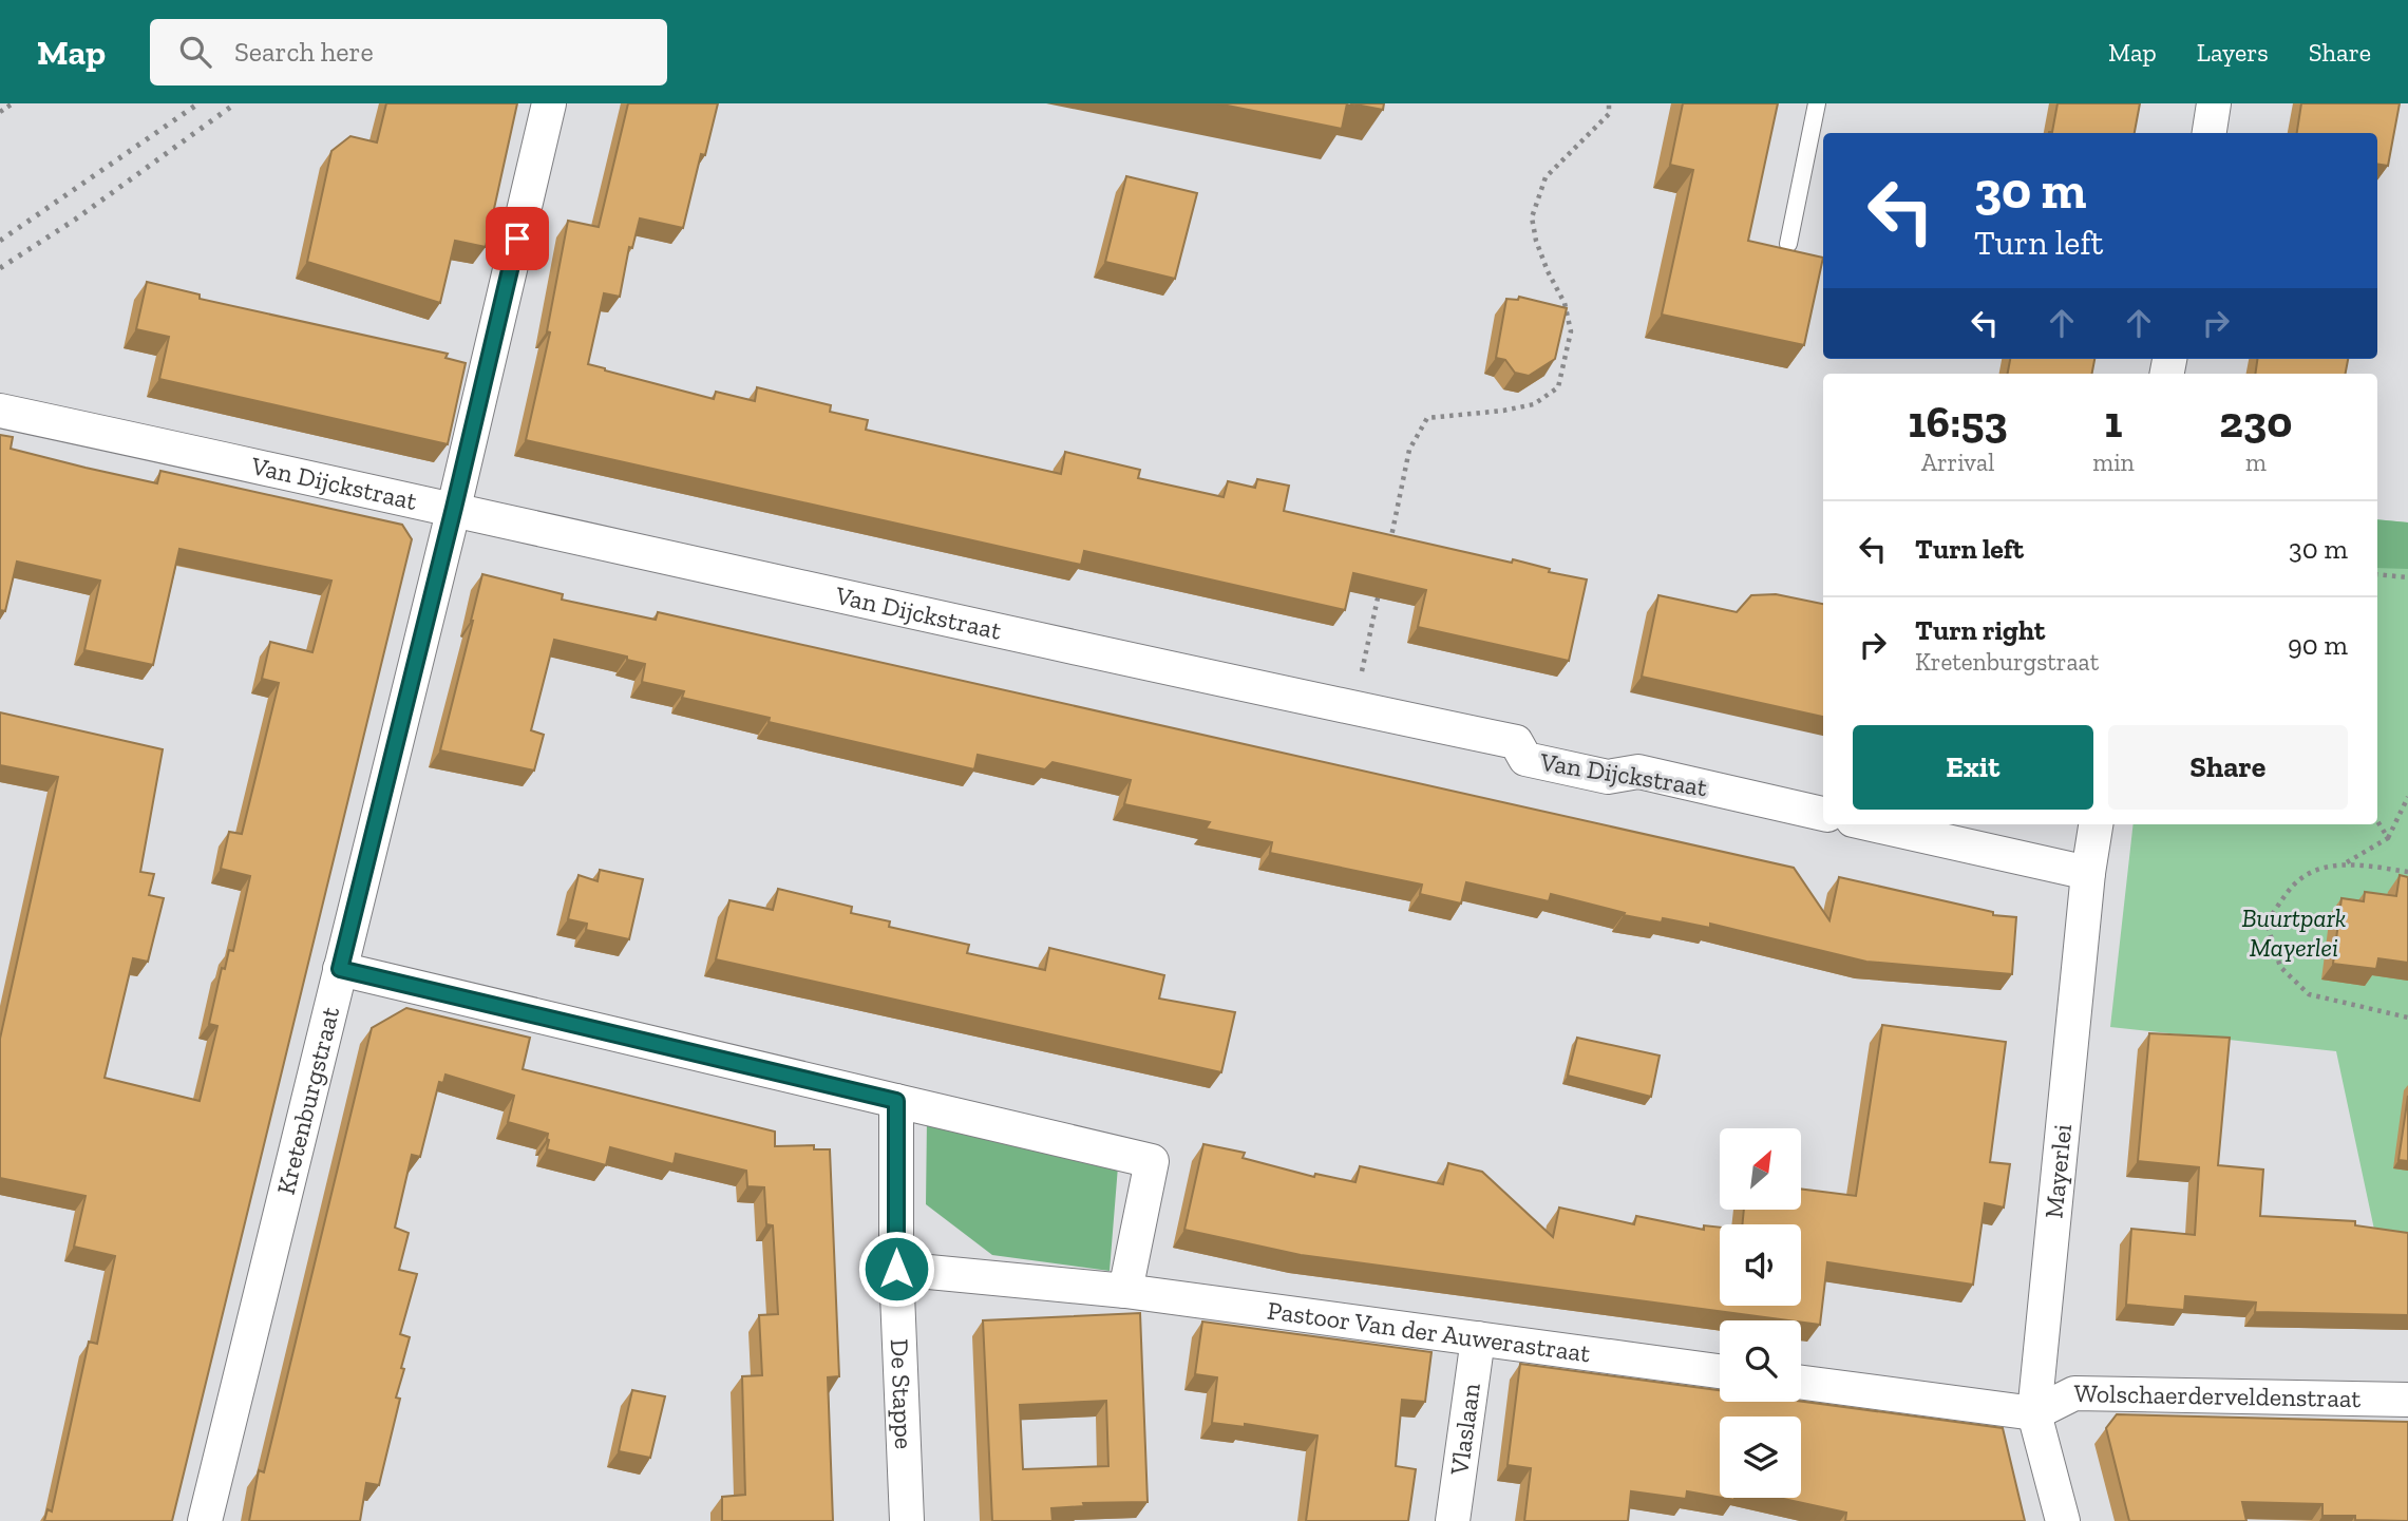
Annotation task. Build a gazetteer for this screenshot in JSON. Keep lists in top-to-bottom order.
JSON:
{
  "streets": {
    "street": [
      "Van Dijckstraat",
      "Kretenburgstraat",
      "Mayerlei",
      "Pastoor Van der Auwerastraat",
      "De Stappe",
      "Wolschaerderveldenstraat",
      "Vlaslaan"
    ]
  },
  "crossings": [
    ["Van Dijckstraat", "Kretenburgstraat"],
    ["Mayerlei", "Wolschaerderveldenstraat"],
    ["Pastoor Van der Auwerastraat", "De Stappe"],
    ["Pastoor Van der Auwerastraat", "Vlaslaan"]
  ],
  "parks": ["Buurtpark Mayerlei"],
  "north": "top right",
  "page": {
    "header": "Map",
    "search": "Search here",
    "nav": ["Map", "Layers", "Share"],
    "turn": ["30 m", "Turn left"],
    "eta": [
      "16:53",
      "Arrival",
      "1",
      "min",
      "230",
      "m"
    ],
    "list": [
      {
        "name": "Turn left",
        "value": "30 m"
      },
      {
        "name": "Turn right",
        "note": "Kretenburgstraat",
        "value": "90 m"
      }
    ],
    "buttons": ["Exit", "Share"]
  }
}
